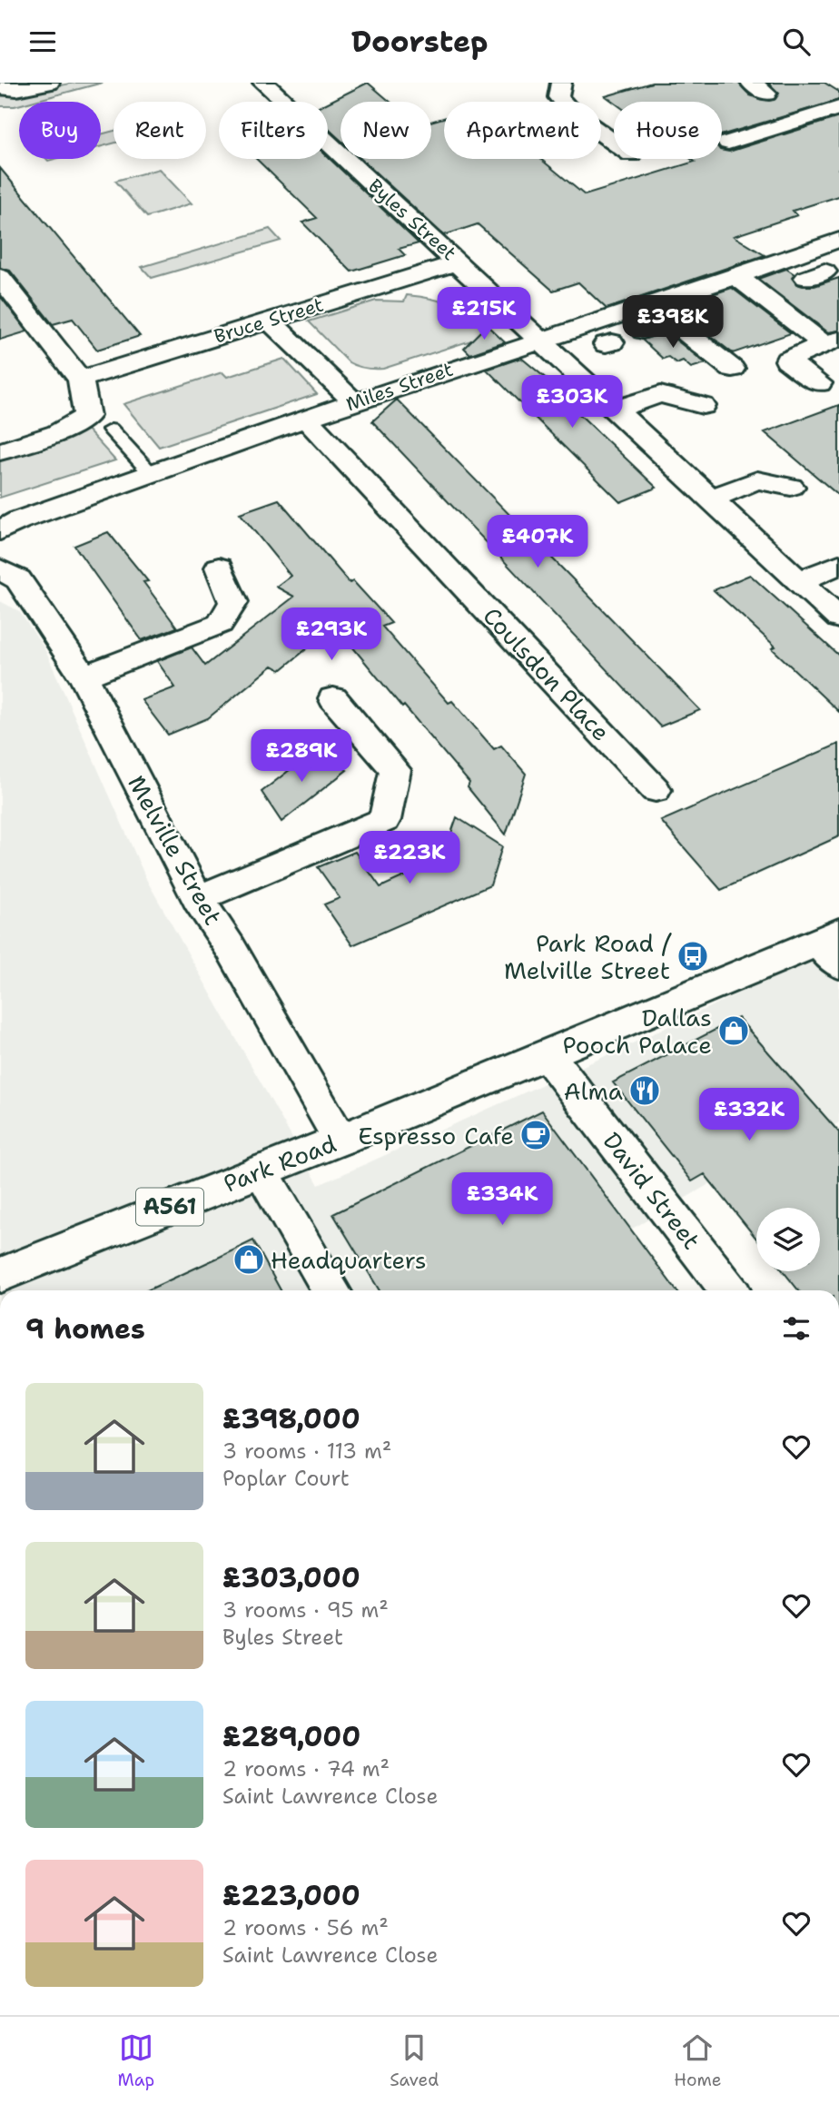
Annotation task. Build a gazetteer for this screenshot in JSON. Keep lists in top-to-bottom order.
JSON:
{
  "streets": {
    "main road": [
      "Byles Street",
      "Bruce Street",
      "Miles Street",
      "Coulsdon Place",
      "Melville Street",
      "Park Road",
      "David Street",
      "A561"
    ]
  },
  "crossings": [
    ["Byles Street", "Bruce Street"],
    ["Byles Street", "Miles Street"],
    ["Miles Street", "Coulsdon Place"],
    ["Melville Street", "Park Road"],
    ["Park Road", "David Street"]
  ],
  "places": {
    "bus stop": ["Park Road / Melville Street"],
    "shop": ["Dallas Pooch Palace", "Headquarters"],
    "restaurant": ["Alma"],
    "cafe": ["Espresso Cafe"]
  },
  "page": {
    "header": "Doorstep",
    "chip": [
      "Buy",
      "Rent",
      "Filters",
      "New",
      "Apartment",
      "House"
    ],
    "price": [
      "£215K",
      "£398K",
      "£303K",
      "£407K",
      "£293K",
      "£289K",
      "£223K",
      "£332K",
      "£334K"
    ],
    "heading": "9 homes",
    "list": [
      {
        "name": "£398,000",
        "note": "3 rooms · 113 m² · Poplar Court"
      },
      {
        "name": "£303,000",
        "note": "3 rooms · 95 m² · Byles Street"
      },
      {
        "name": "£289,000",
        "note": "2 rooms · 74 m² · Saint Lawrence Close"
      },
      {
        "name": "£223,000",
        "note": "2 rooms · 56 m² · Saint Lawrence Close"
      }
    ],
    "tabs": ["Map", "Saved", "Home"]
  }
}
